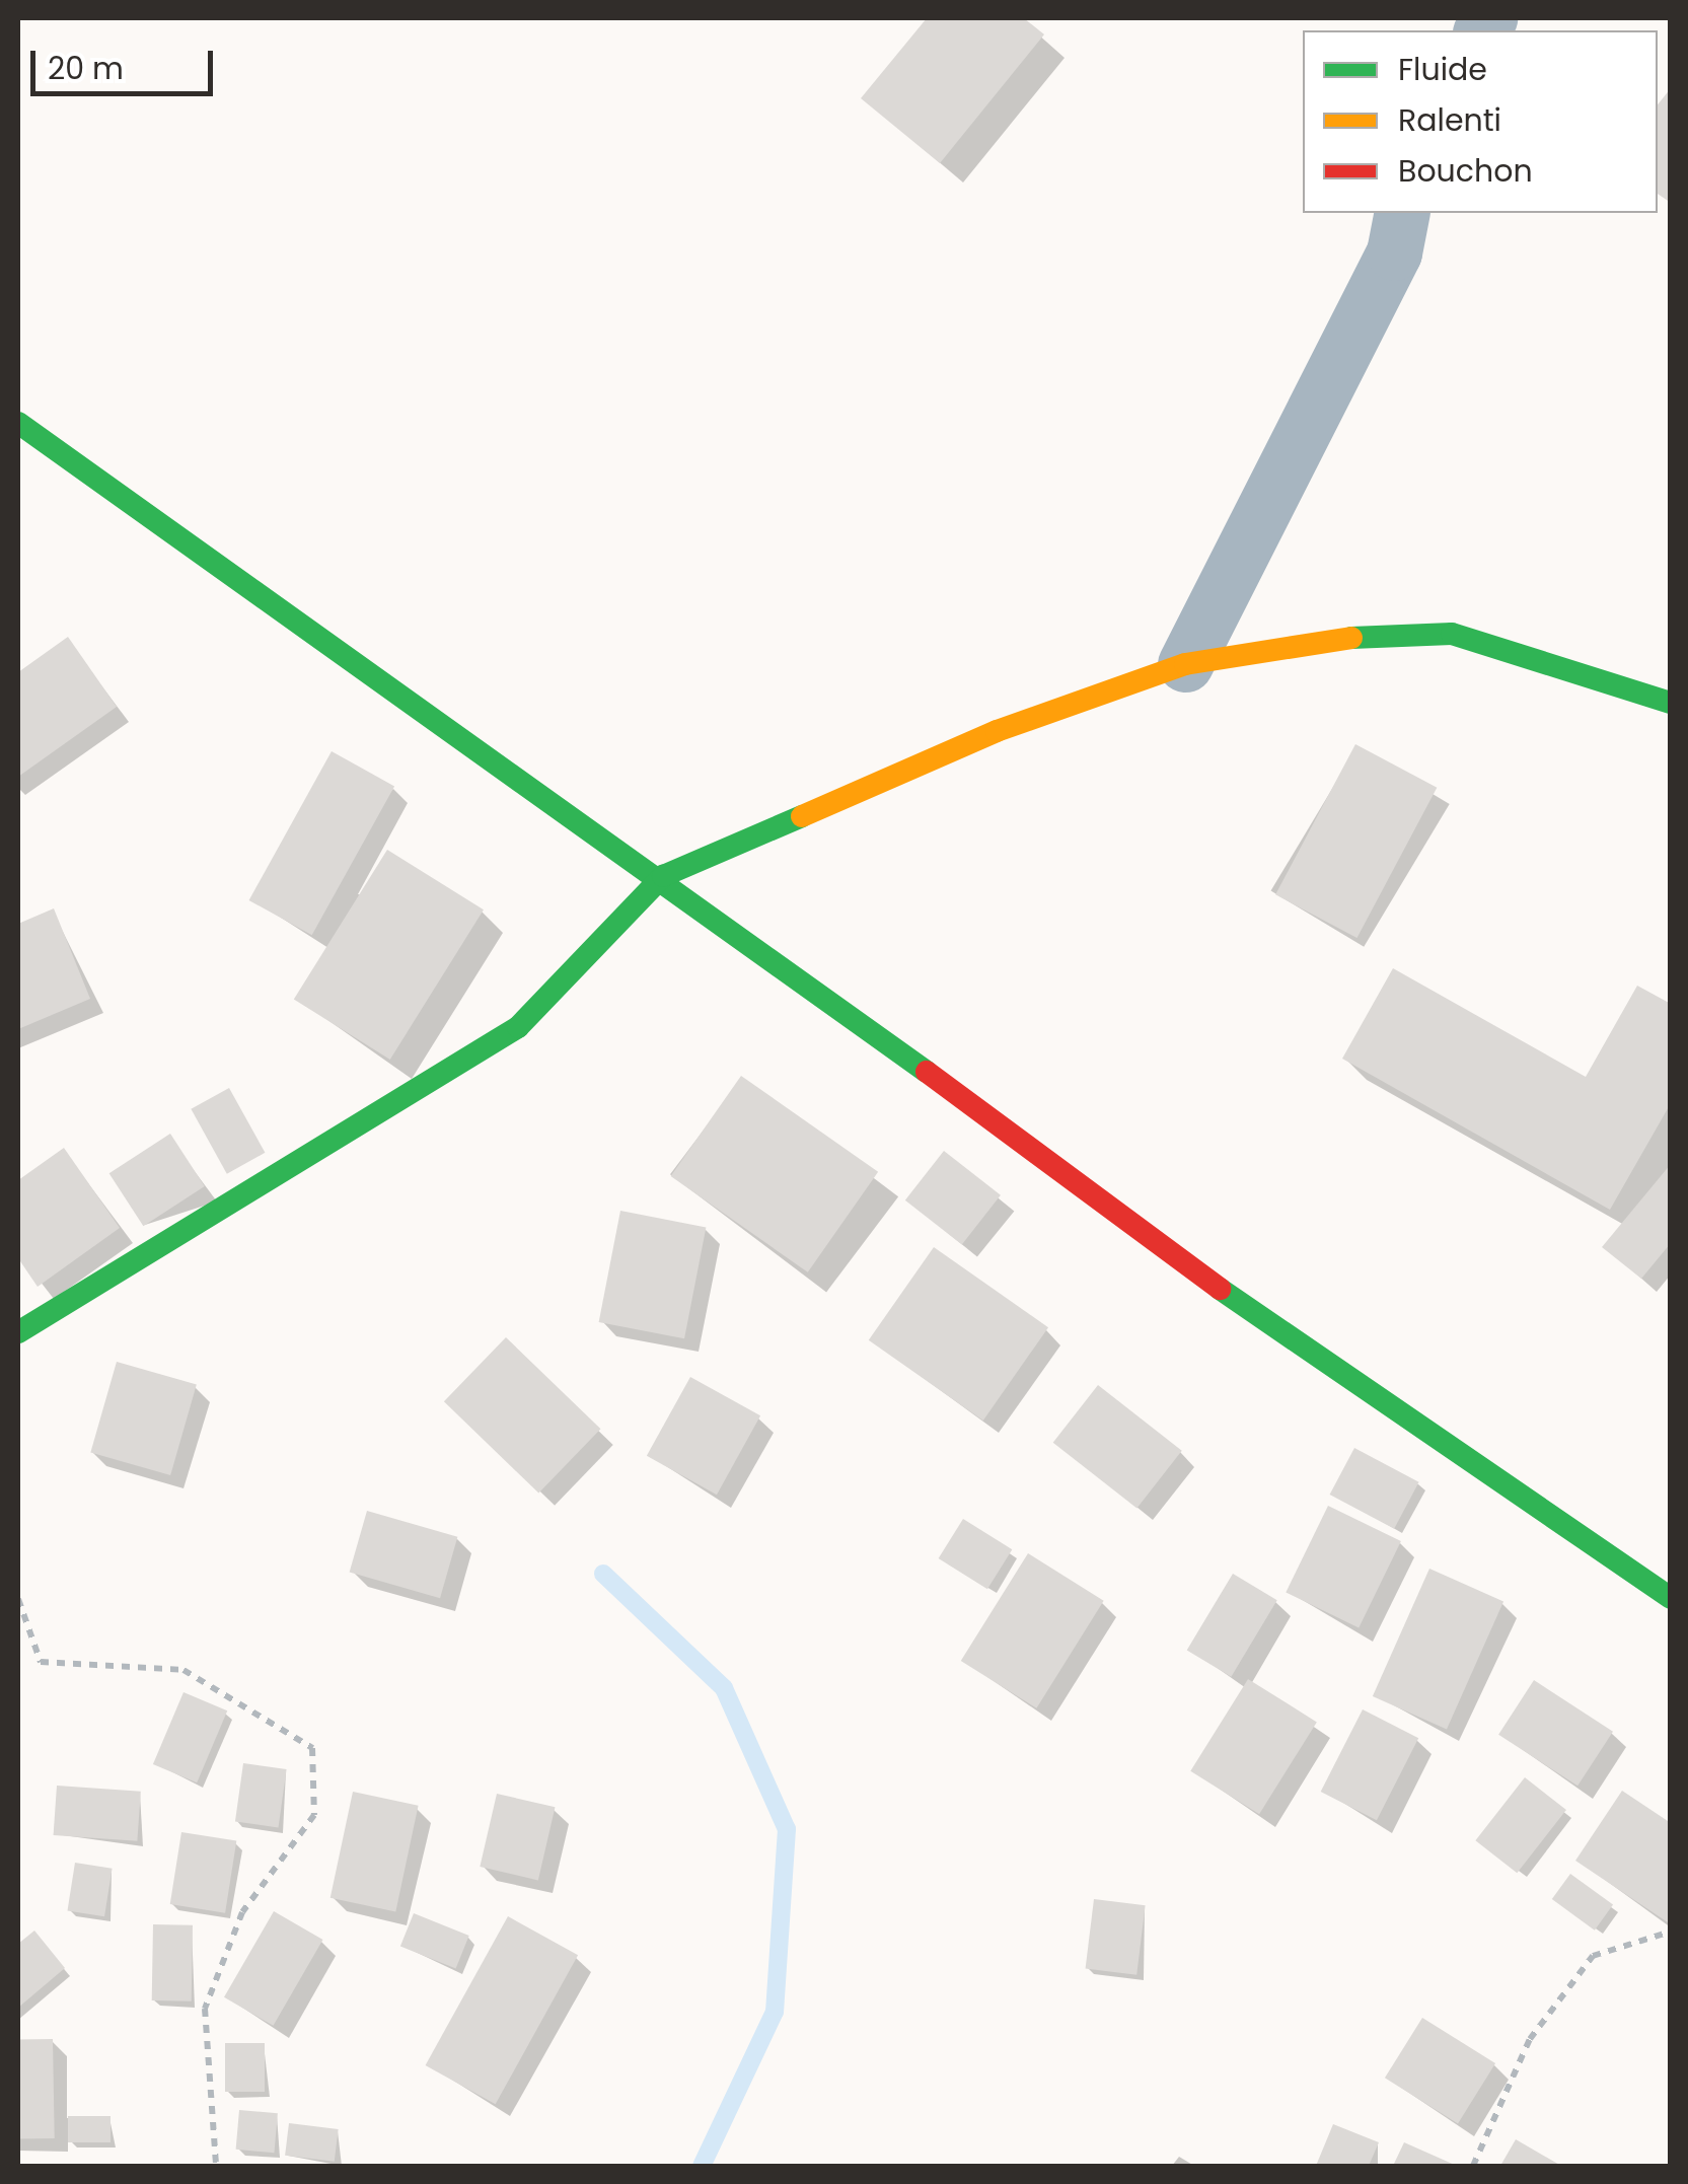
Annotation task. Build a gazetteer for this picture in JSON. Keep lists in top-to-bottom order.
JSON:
{
  "legend": ["Fluide", "Ralenti", "Bouchon"],
  "scale_bar": "20 m"
}
